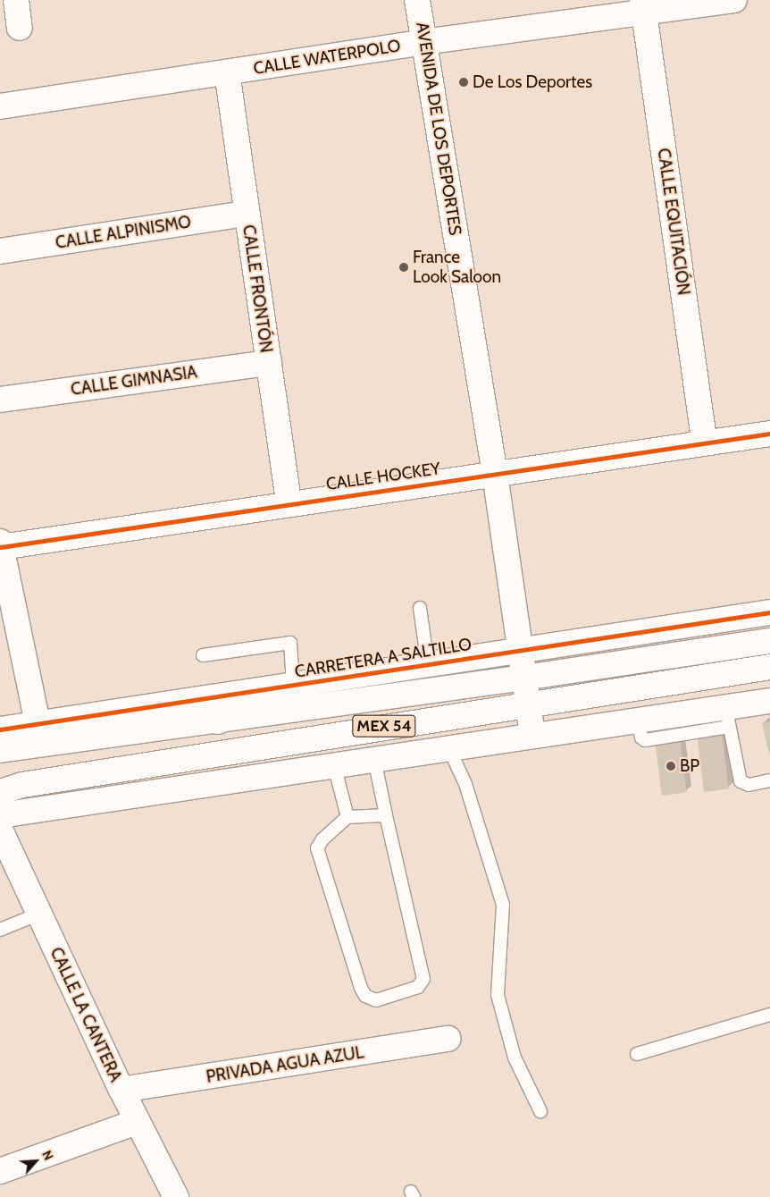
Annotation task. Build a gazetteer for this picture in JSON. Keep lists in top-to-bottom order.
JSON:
{
  "streets": {
    "street": [
      "CALLE WATERPOLO",
      "AVENIDA DE LOS DEPORTES",
      "CALLE EQUITACIÓN",
      "CALLE ALPINISMO",
      "CALLE FRONTÓN",
      "CALLE GIMNASIA",
      "CALLE HOCKEY",
      "CARRETERA A SALTILLO",
      "MEX 54",
      "CALLE LA CANTERA",
      "PRIVADA AGUA AZUL"
    ]
  },
  "crossings": [
    ["CALLE WATERPOLO", "AVENIDA DE LOS DEPORTES"],
    ["CALLE WATERPOLO", "CALLE EQUITACIÓN"],
    ["CALLE WATERPOLO", "CALLE FRONTÓN"],
    ["AVENIDA DE LOS DEPORTES", "CALLE HOCKEY"],
    ["AVENIDA DE LOS DEPORTES", "CARRETERA A SALTILLO"],
    ["AVENIDA DE LOS DEPORTES", "MEX 54"],
    ["CALLE EQUITACIÓN", "CALLE HOCKEY"],
    ["CALLE ALPINISMO", "CALLE FRONTÓN"],
    ["CALLE FRONTÓN", "CALLE GIMNASIA"],
    ["CALLE FRONTÓN", "CALLE HOCKEY"],
    ["CALLE LA CANTERA", "PRIVADA AGUA AZUL"]
  ],
  "places": ["De Los Deportes", "France Look Saloon", "BP"],
  "north": "top right"
}
